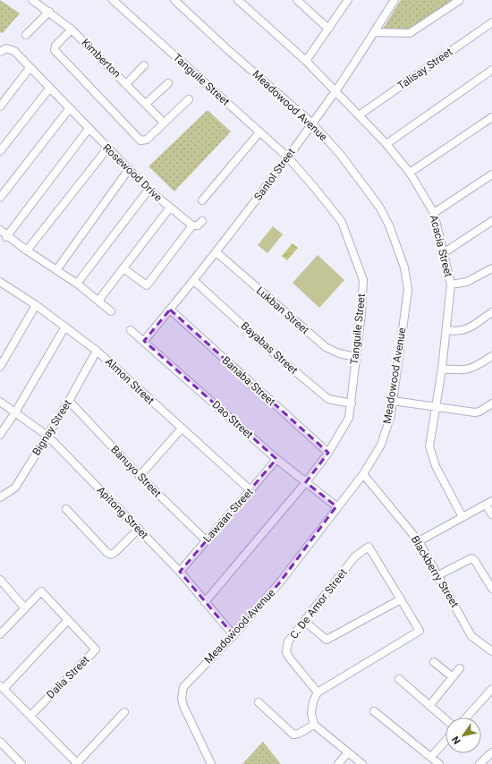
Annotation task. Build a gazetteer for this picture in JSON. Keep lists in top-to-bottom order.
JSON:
{
  "streets": {
    "street": [
      "Kimberton",
      "Talisay Street",
      "Tanguile Street",
      "Meadowood Avenue",
      "Rosewood Drive",
      "Santol Street",
      "Acacia Street",
      "Lukban Street",
      "Bayabas Street",
      "Almon Street",
      "Banaba Street",
      "Dao Street",
      "Bignay Street",
      "Banuyo Street",
      "Apitong Street",
      "Lawaan Street",
      "Blackberry Street",
      "C. De Amor Street",
      "Dalia Street"
    ]
  },
  "crossings": [
    ["Talisay Street", "Acacia Street"],
    ["Tanguile Street", "Santol Street"],
    ["Tanguile Street", "Lukban Street"],
    ["Tanguile Street", "Bayabas Street"],
    ["Tanguile Street", "Banaba Street"],
    ["Tanguile Street", "Dao Street"],
    ["Tanguile Street", "Apitong Street"],
    ["Meadowood Avenue", "Santol Street"],
    ["Meadowood Avenue", "Dao Street"],
    ["Meadowood Avenue", "Apitong Street"],
    ["Meadowood Avenue", "Blackberry Street"],
    ["Santol Street", "Acacia Street"],
    ["Santol Street", "Lukban Street"],
    ["Santol Street", "Bayabas Street"],
    ["Santol Street", "Banaba Street"],
    ["Santol Street", "Dao Street"],
    ["Almon Street", "Bignay Street"],
    ["Almon Street", "Lawaan Street"],
    ["Dao Street", "Lawaan Street"],
    ["Bignay Street", "Banuyo Street"],
    ["Bignay Street", "Apitong Street"],
    ["Banuyo Street", "Lawaan Street"],
    ["Apitong Street", "Lawaan Street"]
  ],
  "north": "bottom left"
}
